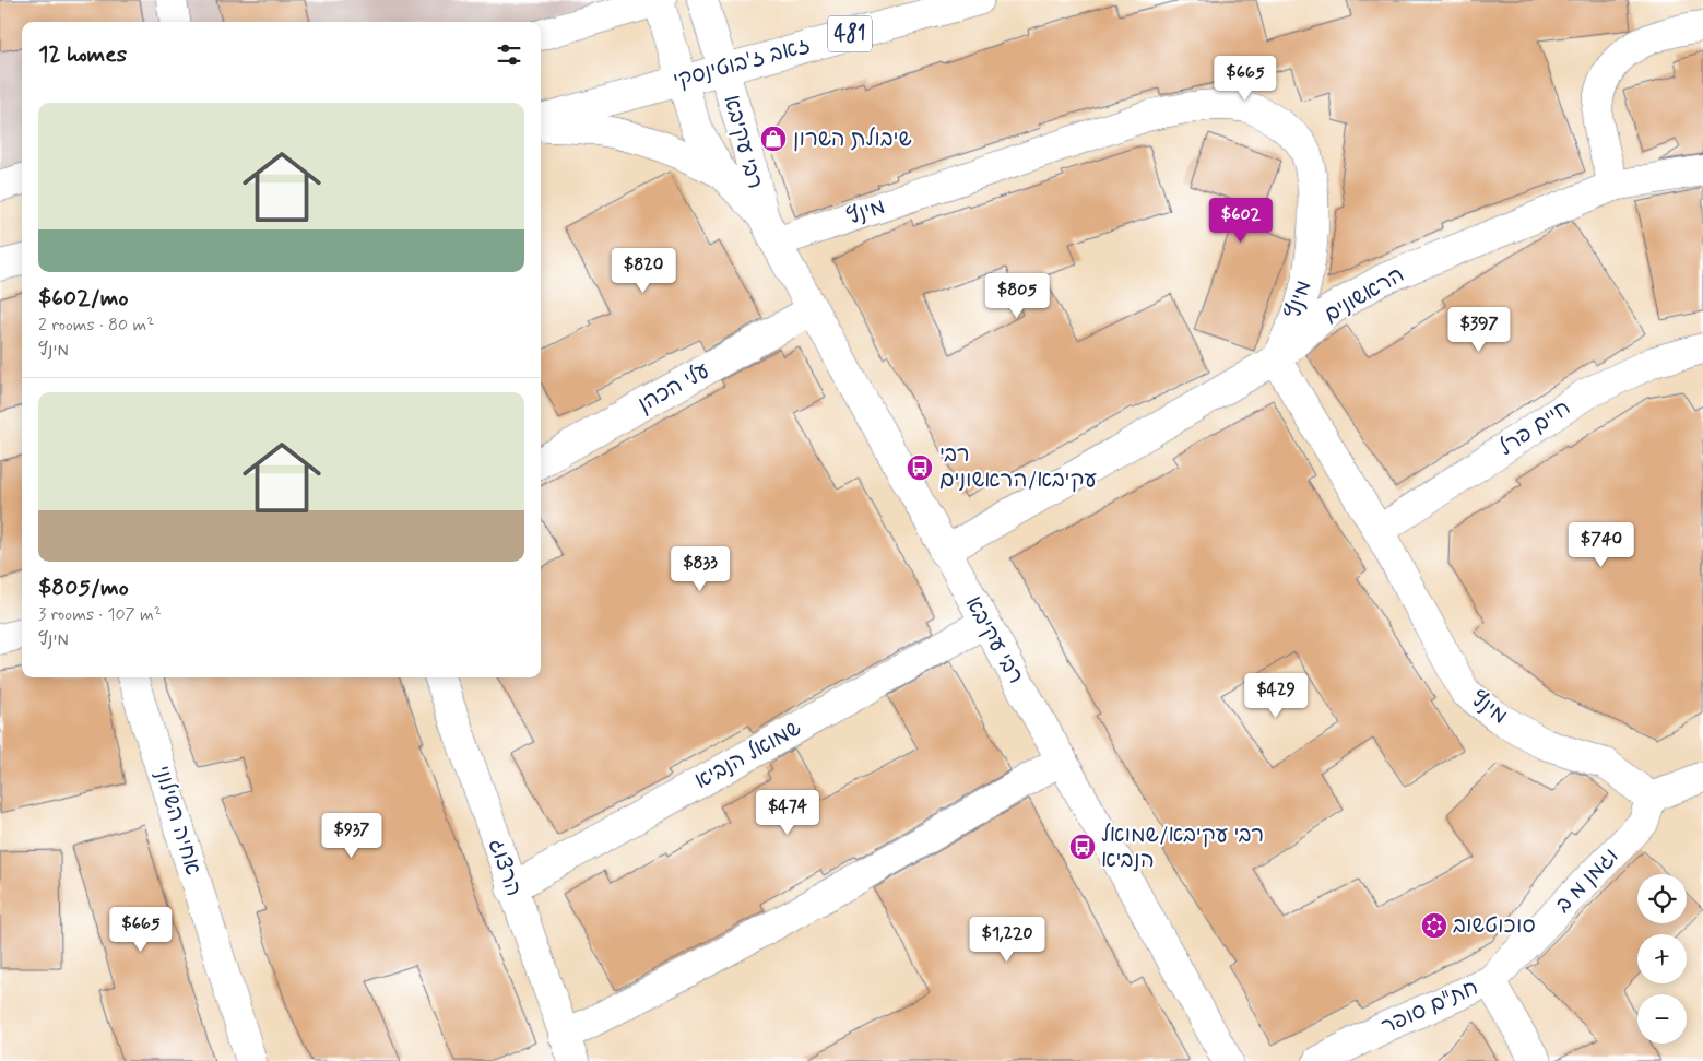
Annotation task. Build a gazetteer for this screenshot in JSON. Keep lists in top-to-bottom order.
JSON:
{
  "streets": {
    "street": [
      "481",
      "זאב ז'בוטינסקי",
      "רבי עקיבא",
      "מינץ",
      "הראשונים",
      "עלי הכהן",
      "חיים פרל",
      "שמואל הנביא",
      "אחיה השילוני",
      "הרצוג",
      "וגמן מ ב",
      "חת\"ם סופר"
    ]
  },
  "crossings": [
    ["זאב ז'בוטינסקי", "רבי עקיבא"],
    ["רבי עקיבא", "מינץ"],
    ["רבי עקיבא", "הראשונים"],
    ["רבי עקיבא", "עלי הכהן"],
    ["רבי עקיבא", "שמואל הנביא"],
    ["מינץ", "הראשונים"],
    ["מינץ", "חיים פרל"],
    ["מינץ", "וגמן מ ב"],
    ["שמואל הנביא", "הרצוג"],
    ["וגמן מ ב", "חת\"ם סופר"]
  ],
  "places": {
    "shop": ["שיבולת השרון"],
    "bus stop": ["רבי עקיבא/הראשונים", "רבי עקיבא/שמואל הנביא"],
    "synagogue": ["סוכוטשוב"]
  },
  "page": {
    "heading": "12 homes",
    "price": [
      "$665",
      "$602",
      "$820",
      "$805",
      "$397",
      "$740",
      "$833",
      "$429",
      "$474",
      "$937",
      "$665",
      "$1,220"
    ],
    "list": [
      {
        "name": "$602/mo",
        "note": "2 rooms · 80 m² · מינץ"
      },
      {
        "name": "$805/mo",
        "note": "3 rooms · 107 m² · מינץ"
      }
    ],
    "map_buttons": ["+", "−"]
  }
}
